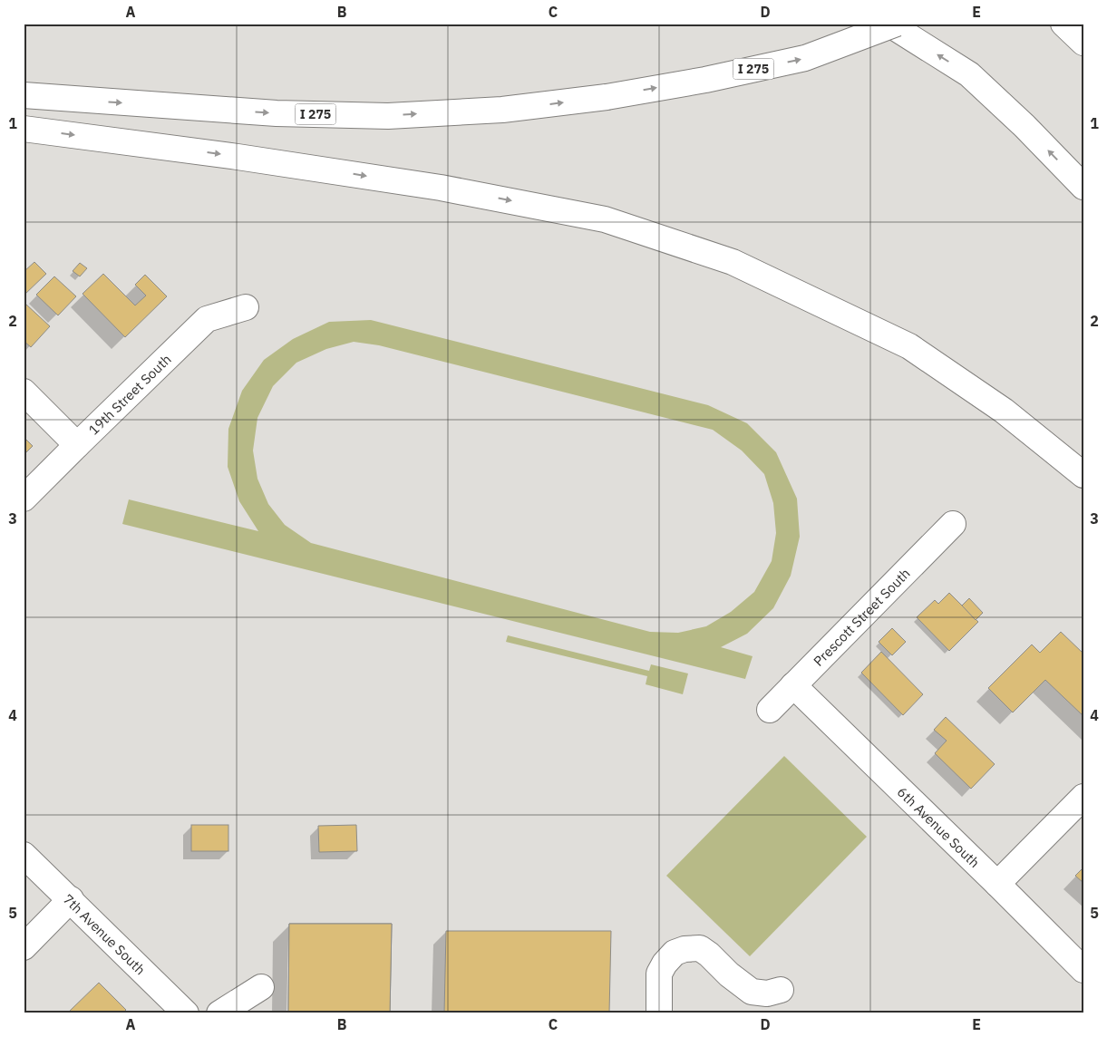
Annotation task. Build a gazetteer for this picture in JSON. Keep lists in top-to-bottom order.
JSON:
{
  "streets": {
    "main road": [
      "I 275",
      "19th Street South",
      "Prescott Street South",
      "6th Avenue South",
      "7th Avenue South"
    ]
  },
  "crossings": [
    ["Prescott Street South", "6th Avenue South"]
  ],
  "grid": {
    "columns": [
      "A",
      "B",
      "C",
      "D",
      "E"
    ],
    "rows": [
      "1",
      "2",
      "3",
      "4",
      "5"
    ]
  }
}
